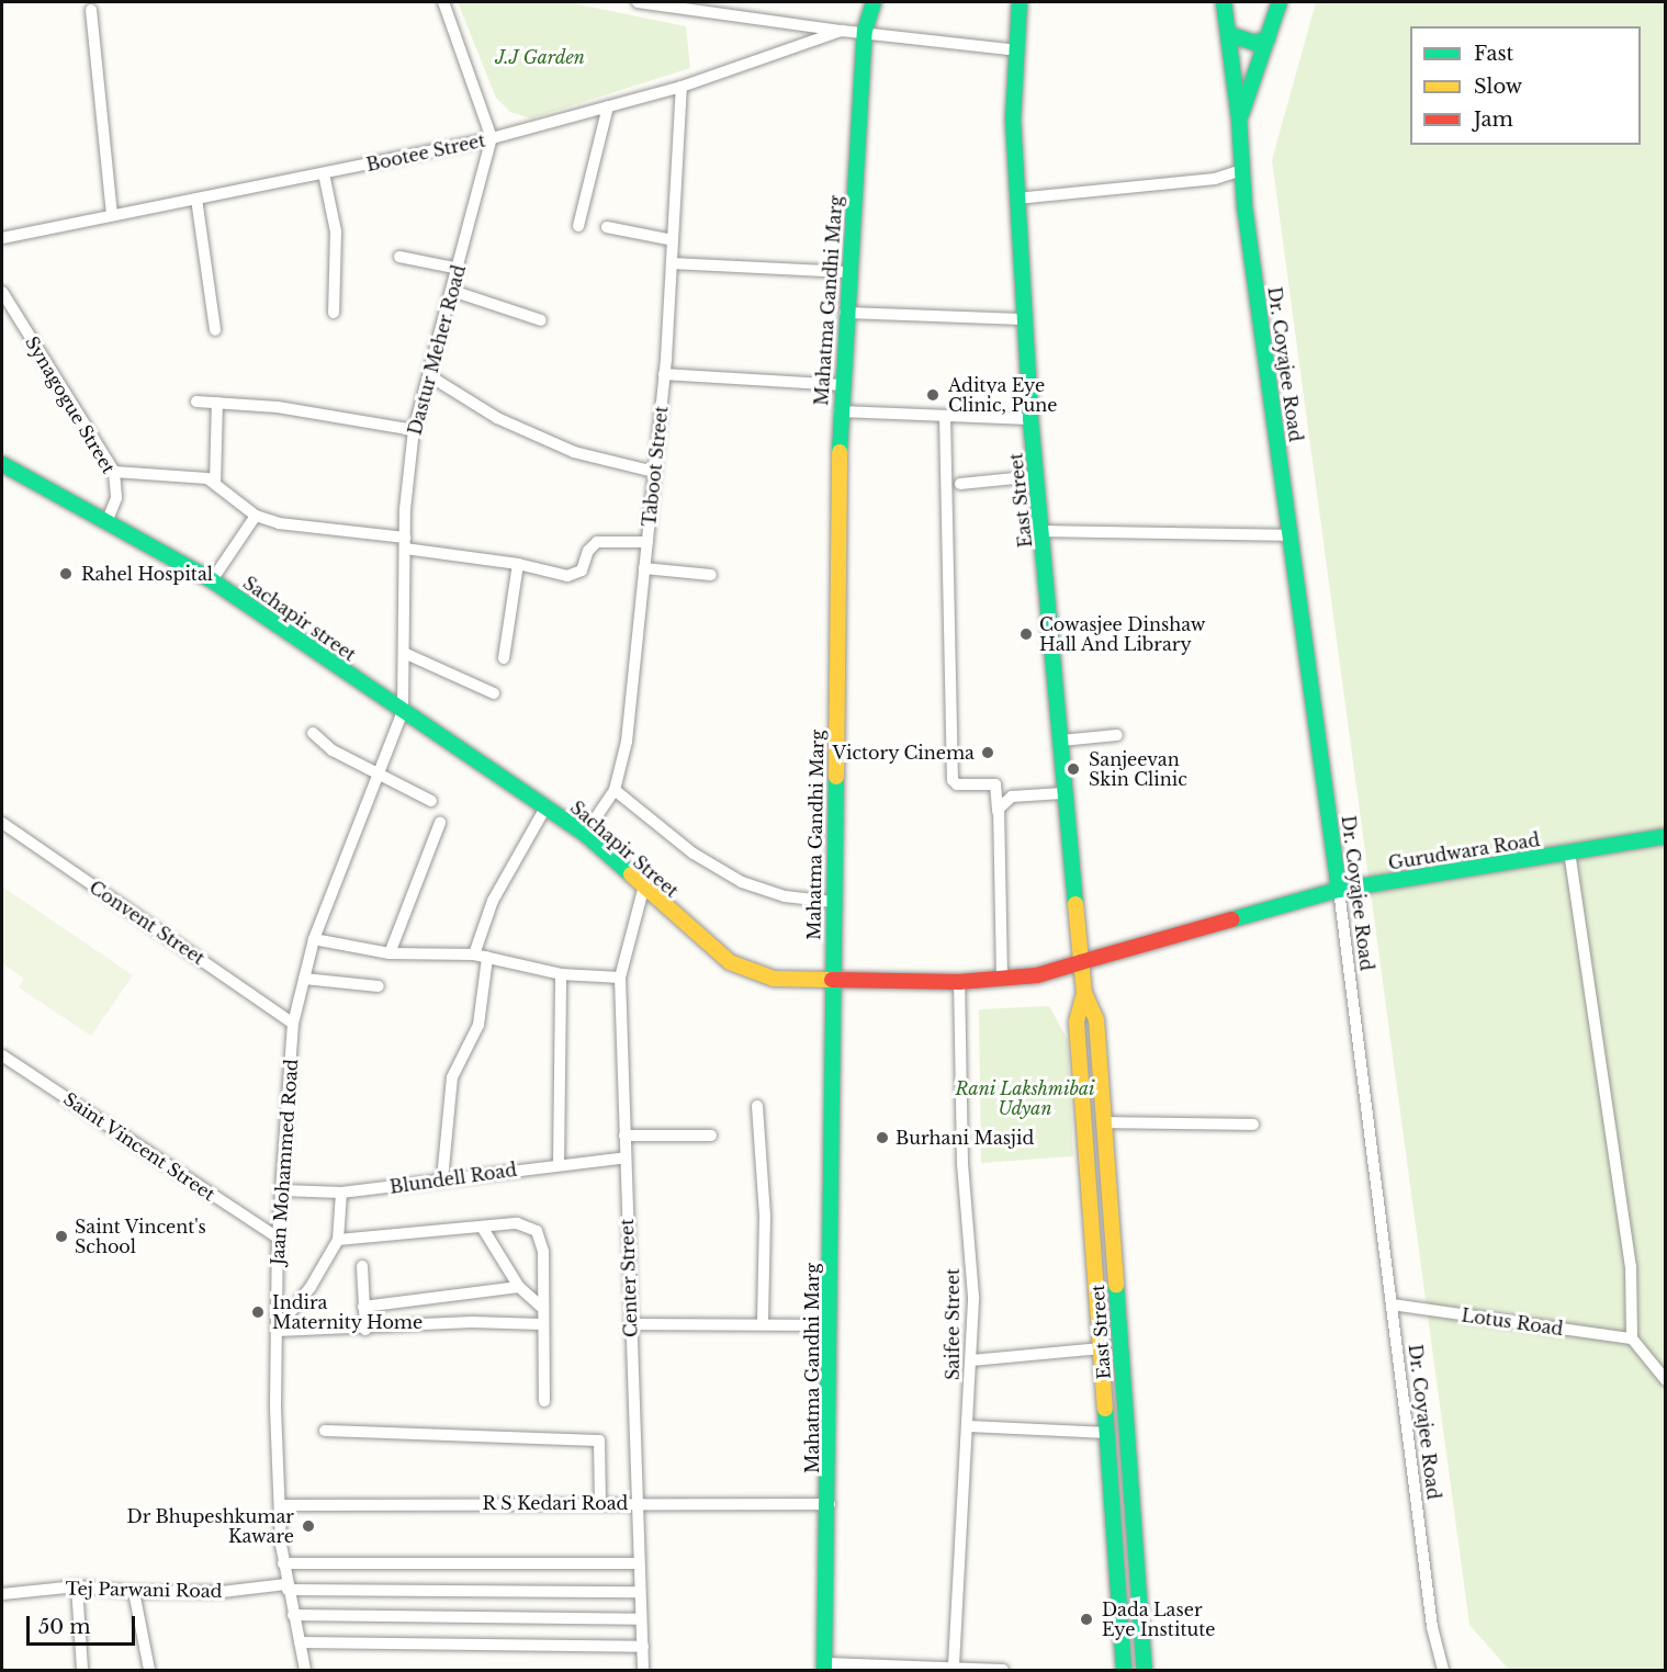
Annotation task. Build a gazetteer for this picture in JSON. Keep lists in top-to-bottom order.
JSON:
{
  "streets": {
    "main road": [
      "Mahatma Gandhi Marg",
      "Dr. Coyajee Road",
      "East Street",
      "Sachapir street",
      "Sachapir Street",
      "Gurudwara Road"
    ],
    "street": [
      "Bootee Street",
      "Dastur Meher Road",
      "Synagogue Street",
      "Taboot Street",
      "Convent Street",
      "Saint Vincent Street",
      "Jaan Mohammed Road",
      "Blundell Road",
      "Center Street",
      "Lotus Road",
      "Saifee Street",
      "R S Kedari Road",
      "Tej Parwani Road"
    ]
  },
  "crossings": [
    ["Bootee Street", "Dastur Meher Road"],
    ["Bootee Street", "Taboot Street"],
    ["Mahatma Gandhi Marg", "Sachapir Street"],
    ["Mahatma Gandhi Marg", "R S Kedari Road"],
    ["Dastur Meher Road", "Sachapir street"],
    ["Dastur Meher Road", "Sachapir Street"],
    ["Dastur Meher Road", "Jaan Mohammed Road"],
    ["Dr. Coyajee Road", "Gurudwara Road"],
    ["Dr. Coyajee Road", "Lotus Road"],
    ["Synagogue Street", "Sachapir street"],
    ["Taboot Street", "Sachapir Street"],
    ["East Street", "Gurudwara Road"],
    ["Sachapir street", "Sachapir Street"],
    ["Sachapir street", "Jaan Mohammed Road"],
    ["Sachapir Street", "Jaan Mohammed Road"],
    ["Sachapir Street", "Center Street"],
    ["Convent Street", "Jaan Mohammed Road"],
    ["Saint Vincent Street", "Jaan Mohammed Road"],
    ["Jaan Mohammed Road", "Blundell Road"],
    ["Jaan Mohammed Road", "R S Kedari Road"],
    ["Jaan Mohammed Road", "Tej Parwani Road"],
    ["Blundell Road", "Center Street"],
    ["Center Street", "R S Kedari Road"],
    ["Center Street", "Tej Parwani Road"]
  ],
  "parks": ["J.J Garden", "Rani Lakshmibai Udyan"],
  "places": [
    "Aditya Eye Clinic, Pune",
    "Rahel Hospital",
    "Cowasjee Dinshaw Hall And Library",
    "Victory Cinema",
    "Sanjeevan Skin Clinic",
    "Burhani Masjid",
    "Saint Vincent's School",
    "Indira Maternity Home",
    "Dr Bhupeshkumar Kaware",
    "Dada Laser Eye Institute"
  ],
  "legend": ["Fast", "Slow", "Jam"],
  "scale_bar": "50 m"
}
